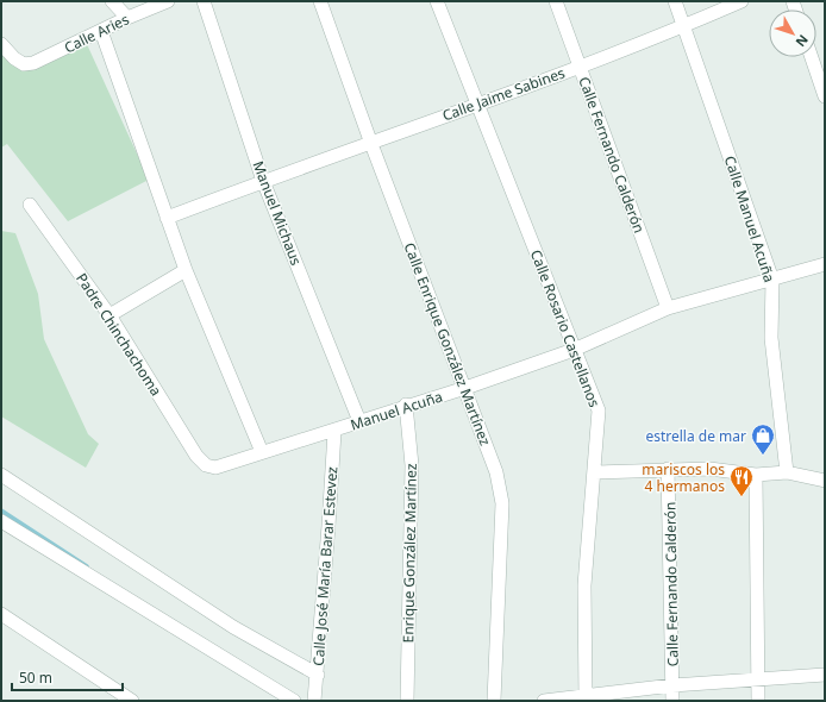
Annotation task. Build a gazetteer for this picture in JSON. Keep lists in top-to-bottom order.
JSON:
{
  "streets": {
    "street": [
      "Calle Aries",
      "Calle Jaime Sabines",
      "Calle Fernando Calderón",
      "Manuel Michaus",
      "Calle Manuel Acuña",
      "Calle Rosario Castellanos",
      "Padre Chinchachoma",
      "Calle Enrique González Martínez",
      "Manuel Acuña",
      "Enrique González Martínez",
      "Calle José María Barar Estevez"
    ]
  },
  "crossings": [
    ["Calle Jaime Sabines", "Calle Fernando Calderón"],
    ["Calle Jaime Sabines", "Manuel Michaus"],
    ["Calle Jaime Sabines", "Calle Manuel Acuña"],
    ["Calle Jaime Sabines", "Calle Rosario Castellanos"],
    ["Calle Jaime Sabines", "Calle Enrique González Martínez"],
    ["Calle Fernando Calderón", "Manuel Acuña"],
    ["Manuel Michaus", "Manuel Acuña"],
    ["Calle Manuel Acuña", "Manuel Acuña"],
    ["Calle Rosario Castellanos", "Manuel Acuña"],
    ["Padre Chinchachoma", "Manuel Acuña"],
    ["Calle Enrique González Martínez", "Manuel Acuña"],
    ["Manuel Acuña", "Enrique González Martínez"],
    ["Manuel Acuña", "Calle José María Barar Estevez"]
  ],
  "places": {
    "shop": ["estrella de mar"],
    "restaurant": ["mariscos los 4 hermanos"]
  },
  "scale_bar": "50 m",
  "north": "bottom right"
}
